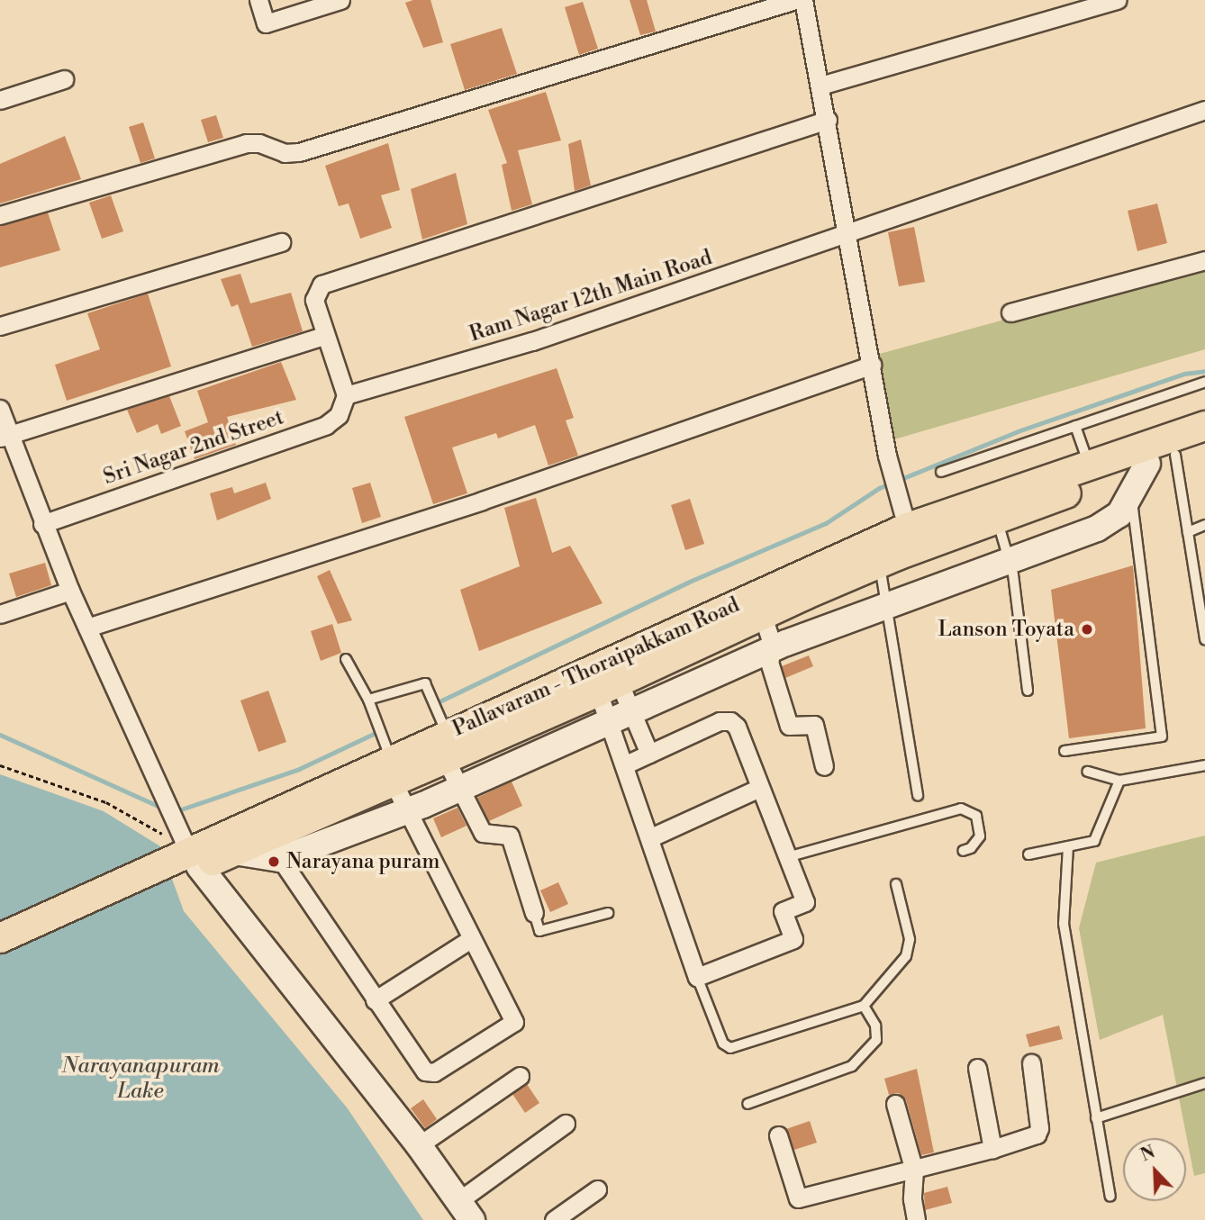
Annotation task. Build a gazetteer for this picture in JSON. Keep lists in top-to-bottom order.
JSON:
{
  "streets": {
    "main road": ["Pallavaram - Thoraipakkam Road"],
    "street": ["Ram Nagar 12th Main Road", "Sri Nagar 2nd Street"]
  },
  "crossings": [
    ["Ram Nagar 12th Main Road", "Sri Nagar 2nd Street"]
  ],
  "water": ["Narayanapuram Lake"],
  "places": ["Lanson Toyata", "Narayana puram"],
  "north": "top left"
}
